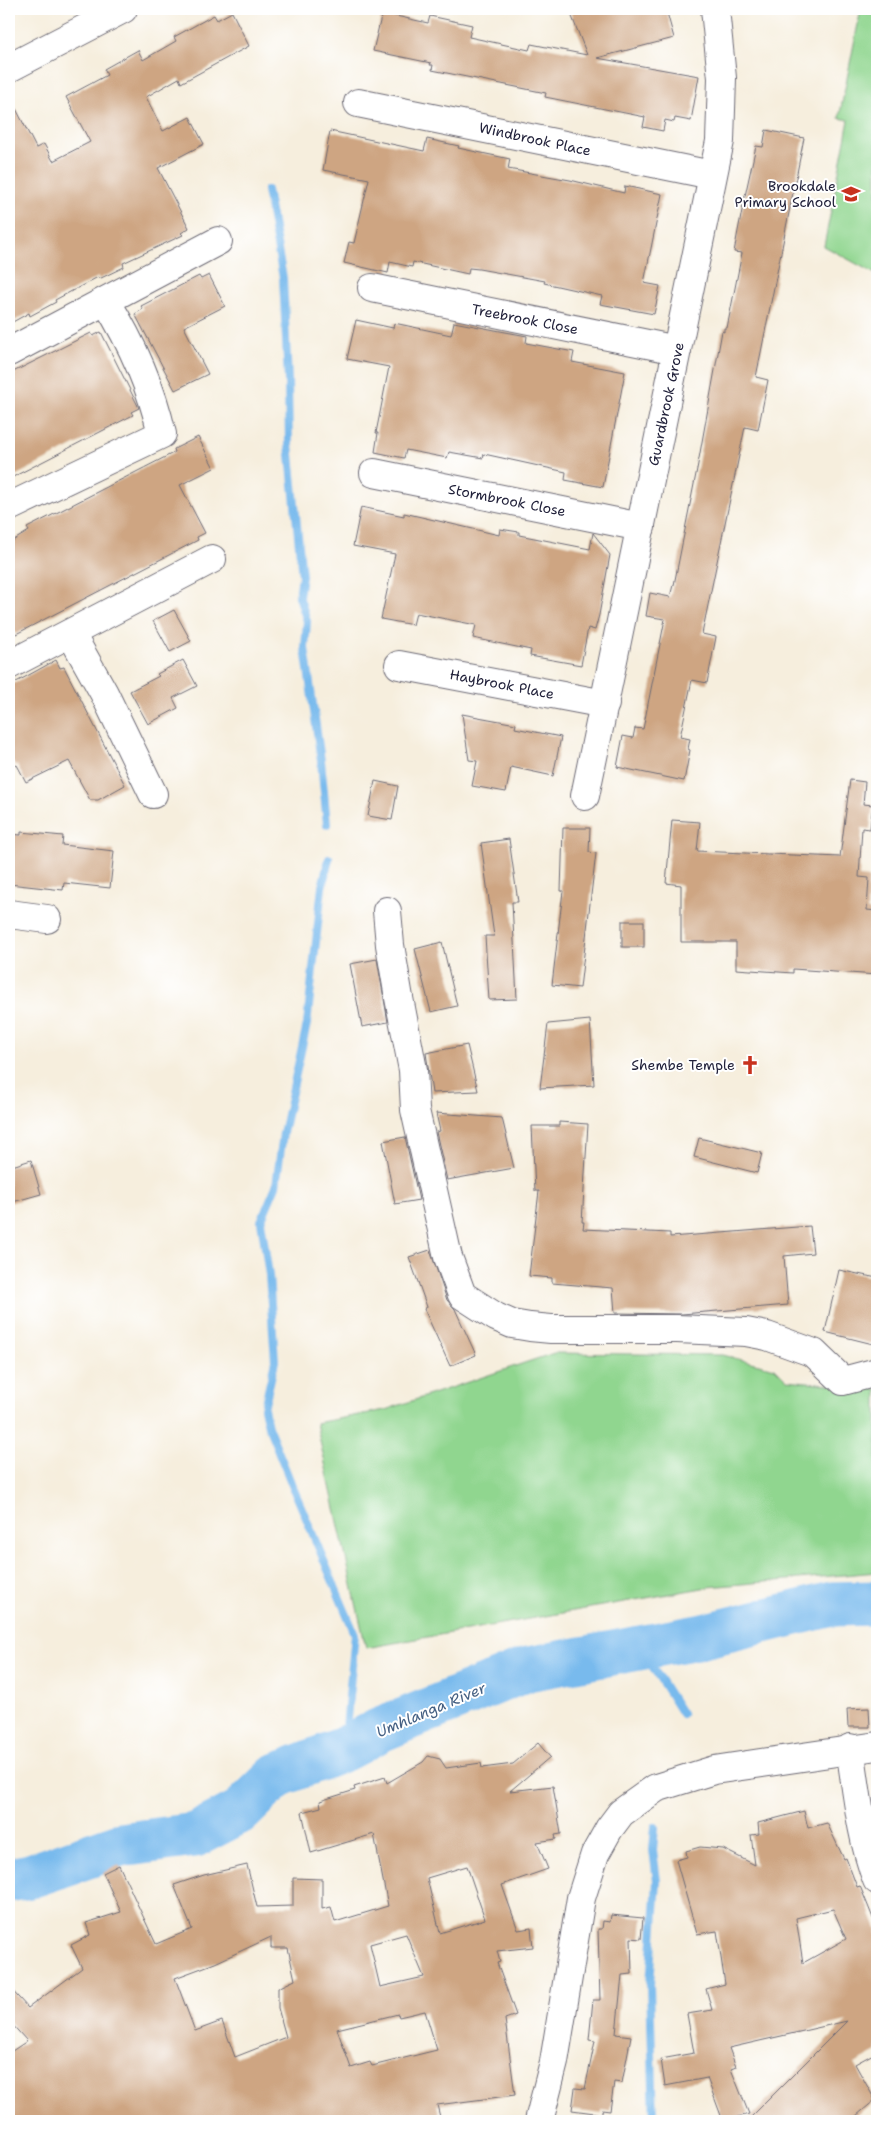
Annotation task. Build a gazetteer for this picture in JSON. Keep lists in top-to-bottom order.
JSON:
{
  "streets": {
    "street": [
      "Windbrook Place",
      "Treebrook Close",
      "Guardbrook Grove",
      "Stormbrook Close",
      "Haybrook Place"
    ]
  },
  "crossings": [
    ["Windbrook Place", "Guardbrook Grove"],
    ["Treebrook Close", "Guardbrook Grove"],
    ["Guardbrook Grove", "Stormbrook Close"],
    ["Guardbrook Grove", "Haybrook Place"]
  ],
  "water": ["Umhlanga River"],
  "places": {
    "school or university": ["Brookdale Primary School"],
    "church": ["Shembe Temple"]
  }
}
